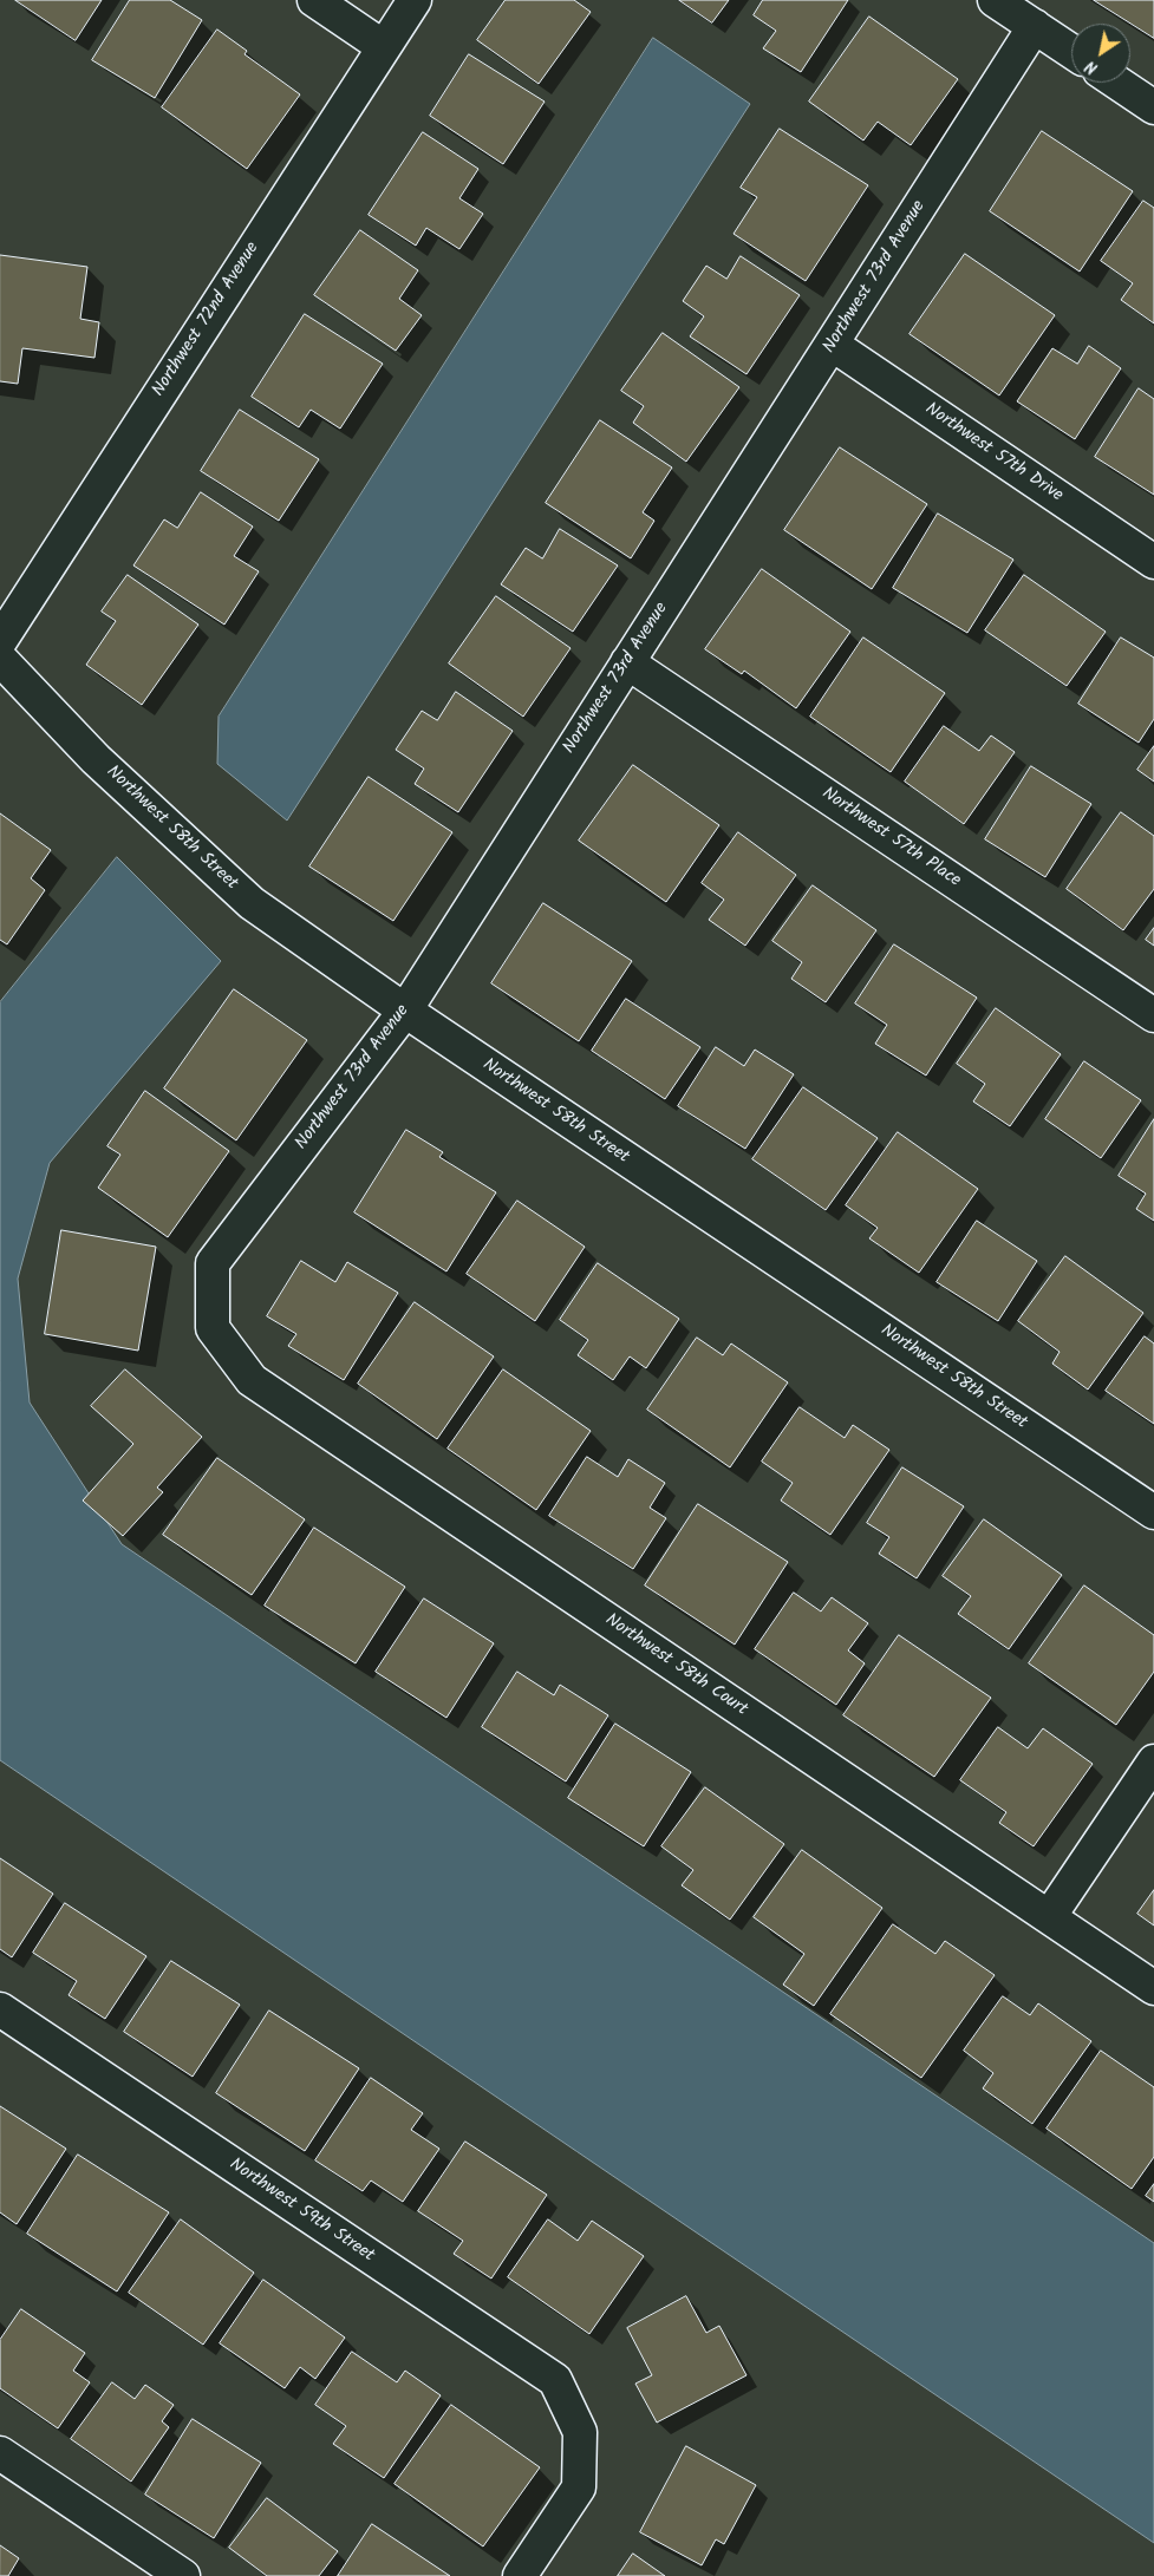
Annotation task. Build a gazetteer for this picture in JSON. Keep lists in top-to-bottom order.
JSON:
{
  "streets": {
    "street": [
      "Northwest 73rd Avenue",
      "Northwest 72nd Avenue",
      "Northwest 57th Drive",
      "Northwest 58th Street",
      "Northwest 57th Place",
      "Northwest 58th Court",
      "Northwest 59th Street"
    ]
  },
  "crossings": [
    ["Northwest 73rd Avenue", "Northwest 57th Drive"],
    ["Northwest 73rd Avenue", "Northwest 58th Street"],
    ["Northwest 73rd Avenue", "Northwest 57th Place"],
    ["Northwest 73rd Avenue", "Northwest 58th Court"]
  ],
  "north": "bottom left"
}
